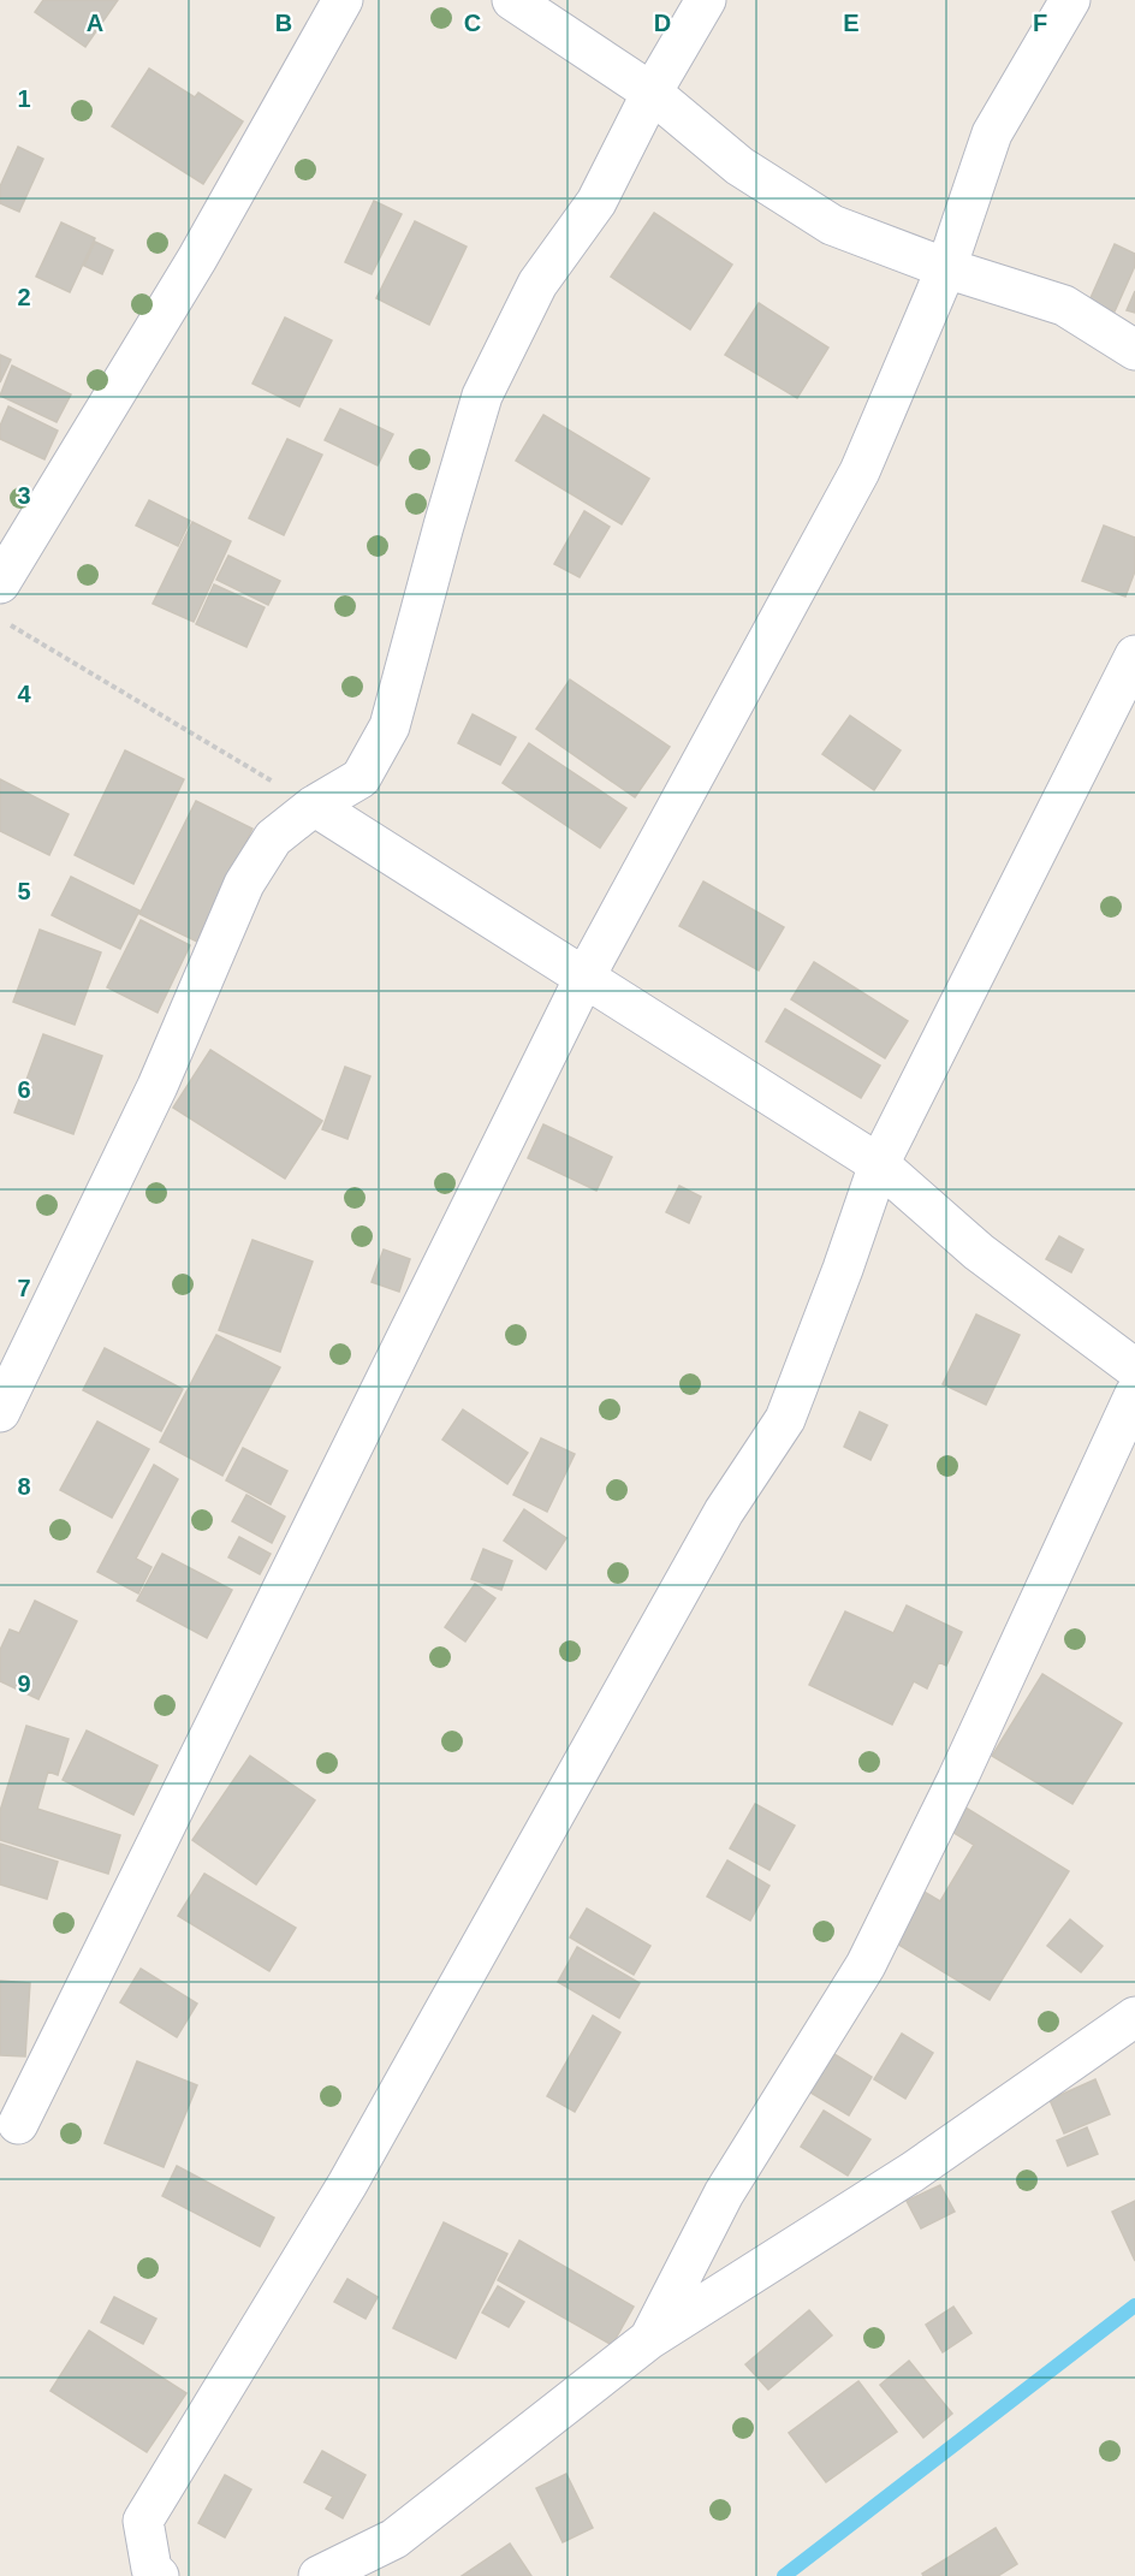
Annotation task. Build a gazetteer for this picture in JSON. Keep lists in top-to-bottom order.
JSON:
{
  "grid": {
    "columns": [
      "A",
      "B",
      "C",
      "D",
      "E",
      "F"
    ],
    "rows": [
      "1",
      "2",
      "3",
      "4",
      "5",
      "6",
      "7",
      "8",
      "9"
    ]
  }
}
